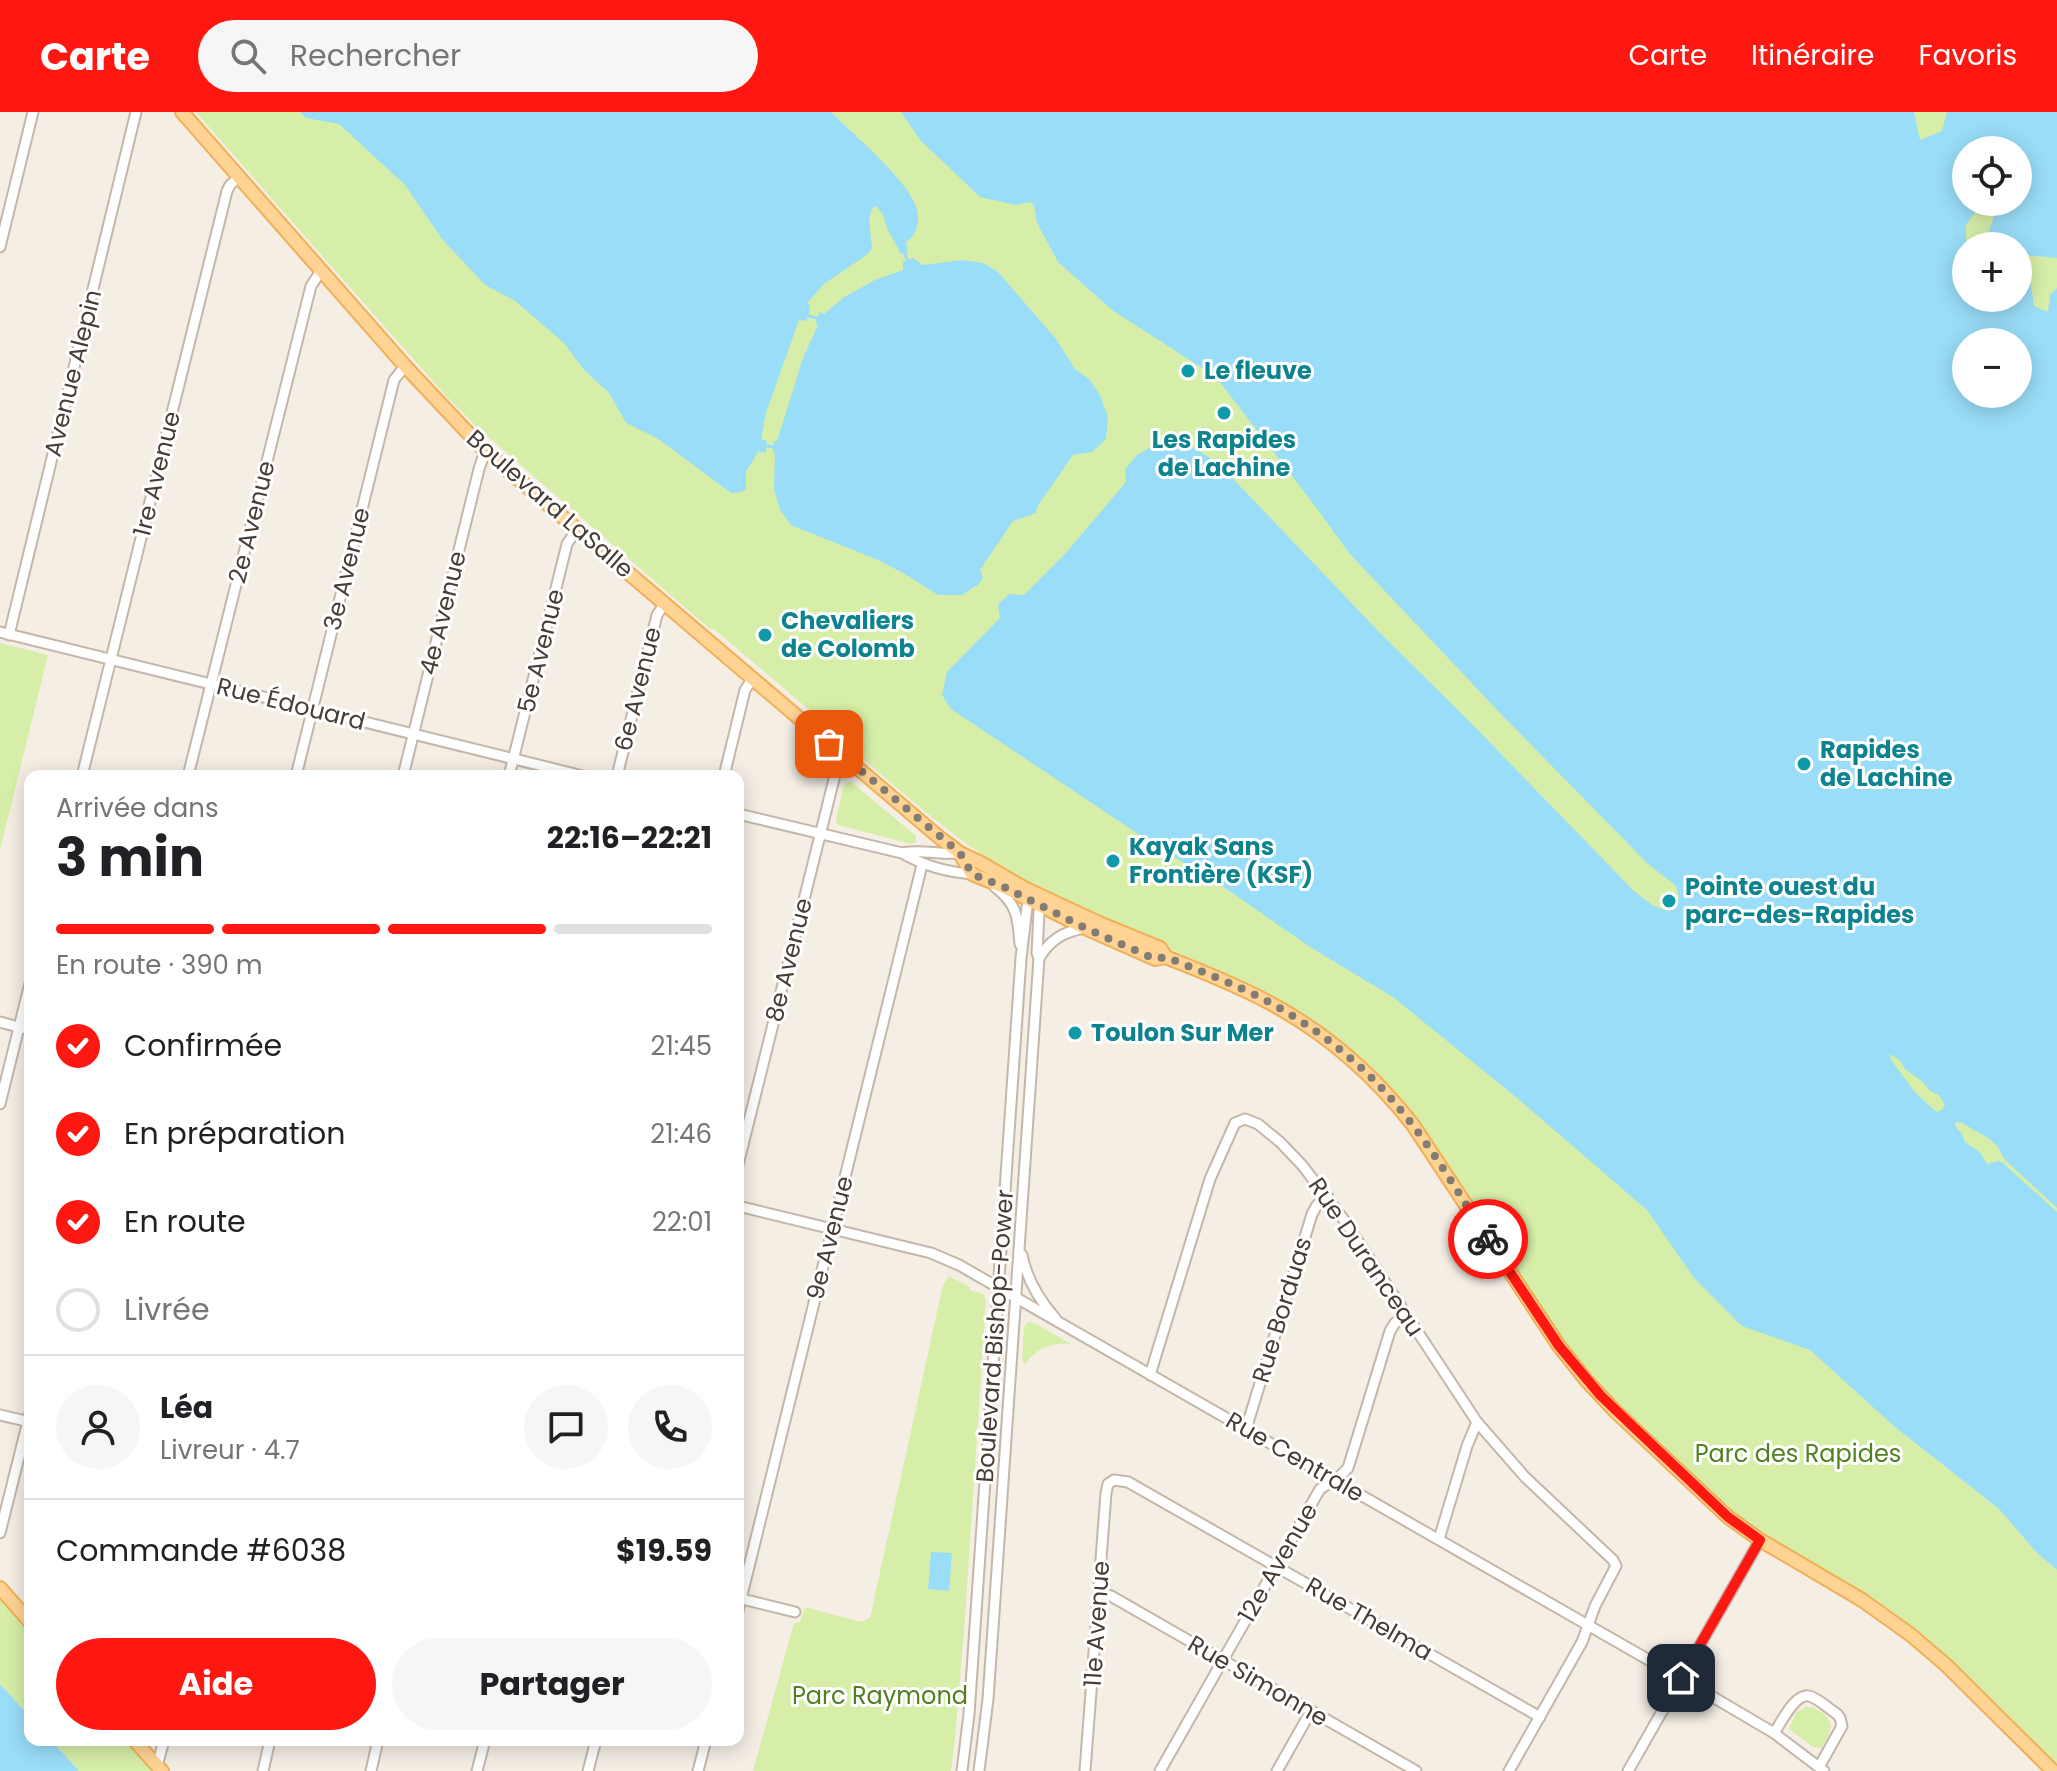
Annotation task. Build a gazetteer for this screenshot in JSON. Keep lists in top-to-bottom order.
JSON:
{
  "streets": {
    "main road": ["Boulevard LaSalle"],
    "street": [
      "Avenue Alepin",
      "1re Avenue",
      "2e Avenue",
      "3e Avenue",
      "4e Avenue",
      "5e Avenue",
      "6e Avenue",
      "Rue Édouard",
      "8e Avenue",
      "9e Avenue",
      "Rue Duranceau",
      "Rue Borduas",
      "Boulevard Bishop-Power",
      "Rue Centrale",
      "12e Avenue",
      "Rue Thelma",
      "11e Avenue",
      "Rue Simonne"
    ]
  },
  "crossings": [
    ["Avenue Alepin", "Rue Édouard"],
    ["1re Avenue", "Boulevard LaSalle"],
    ["1re Avenue", "Rue Édouard"],
    ["Boulevard LaSalle", "2e Avenue"],
    ["Boulevard LaSalle", "3e Avenue"],
    ["Boulevard LaSalle", "4e Avenue"],
    ["Boulevard LaSalle", "5e Avenue"],
    ["Boulevard LaSalle", "6e Avenue"],
    ["Boulevard LaSalle", "8e Avenue"],
    ["Boulevard LaSalle", "Boulevard Bishop-Power"],
    ["2e Avenue", "Rue Édouard"],
    ["3e Avenue", "Rue Édouard"],
    ["4e Avenue", "Rue Édouard"],
    ["5e Avenue", "Rue Édouard"],
    ["9e Avenue", "Rue Centrale"],
    ["Rue Duranceau", "Rue Borduas"],
    ["Rue Duranceau", "Rue Centrale"],
    ["Rue Duranceau", "12e Avenue"],
    ["Rue Borduas", "Rue Centrale"],
    ["Boulevard Bishop-Power", "Rue Centrale"],
    ["Rue Centrale", "12e Avenue"],
    ["12e Avenue", "Rue Thelma"],
    ["12e Avenue", "Rue Simonne"],
    ["Rue Thelma", "11e Avenue"],
    ["11e Avenue", "Rue Simonne"]
  ],
  "parks": ["Parc des Rapides", "Parc Raymond"],
  "places": [
    "Le fleuve",
    "Les Rapides de Lachine",
    "Chevaliers de Colomb",
    "Rapides de Lachine",
    "Kayak Sans Frontière (KSF)",
    "Pointe ouest du parc-des-Rapides",
    "Toulon Sur Mer"
  ],
  "page": {
    "header": "Carte",
    "search": "Rechercher",
    "nav": ["Carte", "Itinéraire", "Favoris"],
    "map_buttons": ["+", "−"],
    "heading": ["3 min", "Arrivée dans", "22:16–22:21"],
    "panel": [
      "Léa",
      "Livreur · 4.7",
      "Commande #6038",
      "$19.59"
    ],
    "bar": "En route · 390 m",
    "list": [
      ["Confirmée", "21:45"],
      ["En préparation", "21:46"],
      ["En route", "22:01"],
      "Livrée"
    ],
    "buttons": ["Aide", "Partager"]
  }
}
